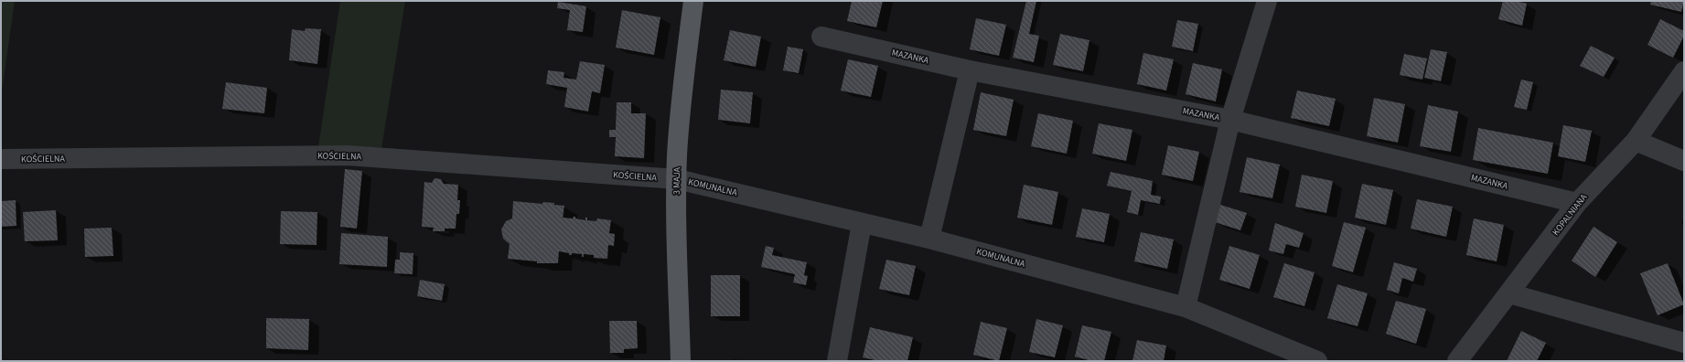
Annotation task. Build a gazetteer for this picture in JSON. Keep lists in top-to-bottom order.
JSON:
{
  "streets": {
    "main road": ["3 MAJA"],
    "street": [
      "MAZANKA",
      "KOŚCIELNA",
      "KOMUNALNA",
      "KOPALNIANA"
    ]
  },
  "crossings": [
    ["MAZANKA", "KOPALNIANA"],
    ["KOŚCIELNA", "3 MAJA"],
    ["KOŚCIELNA", "KOMUNALNA"],
    ["3 MAJA", "KOMUNALNA"]
  ]
}
